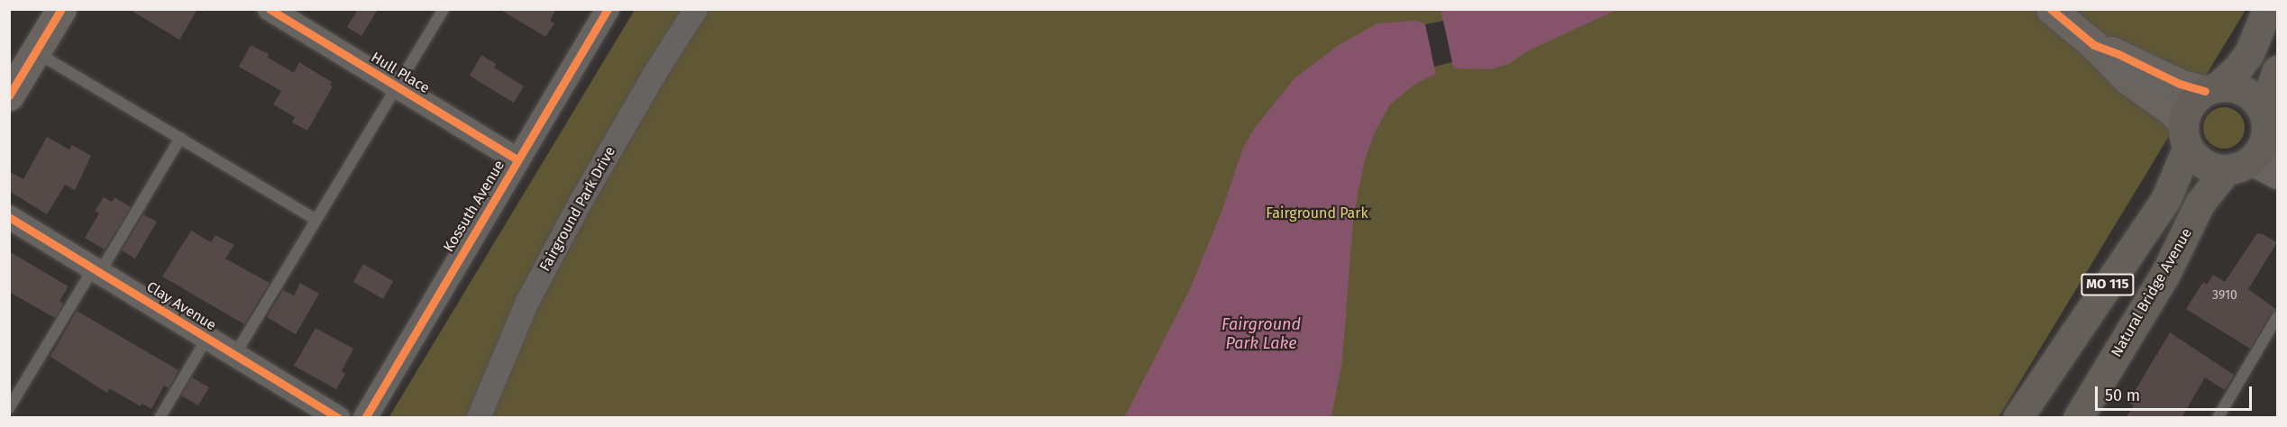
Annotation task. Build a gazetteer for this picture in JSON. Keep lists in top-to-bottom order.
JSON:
{
  "streets": {
    "main road": ["MO 115", "Natural Bridge Avenue"],
    "street": [
      "Hull Place",
      "Kossuth Avenue",
      "Fairground Park Drive",
      "Clay Avenue"
    ]
  },
  "crossings": [
    ["Hull Place", "Kossuth Avenue"],
    ["MO 115", "Natural Bridge Avenue"]
  ],
  "water": ["Fairground Park Lake"],
  "parks": ["Fairground Park"],
  "house_numbers": ["3910"],
  "scale_bar": "50 m"
}
